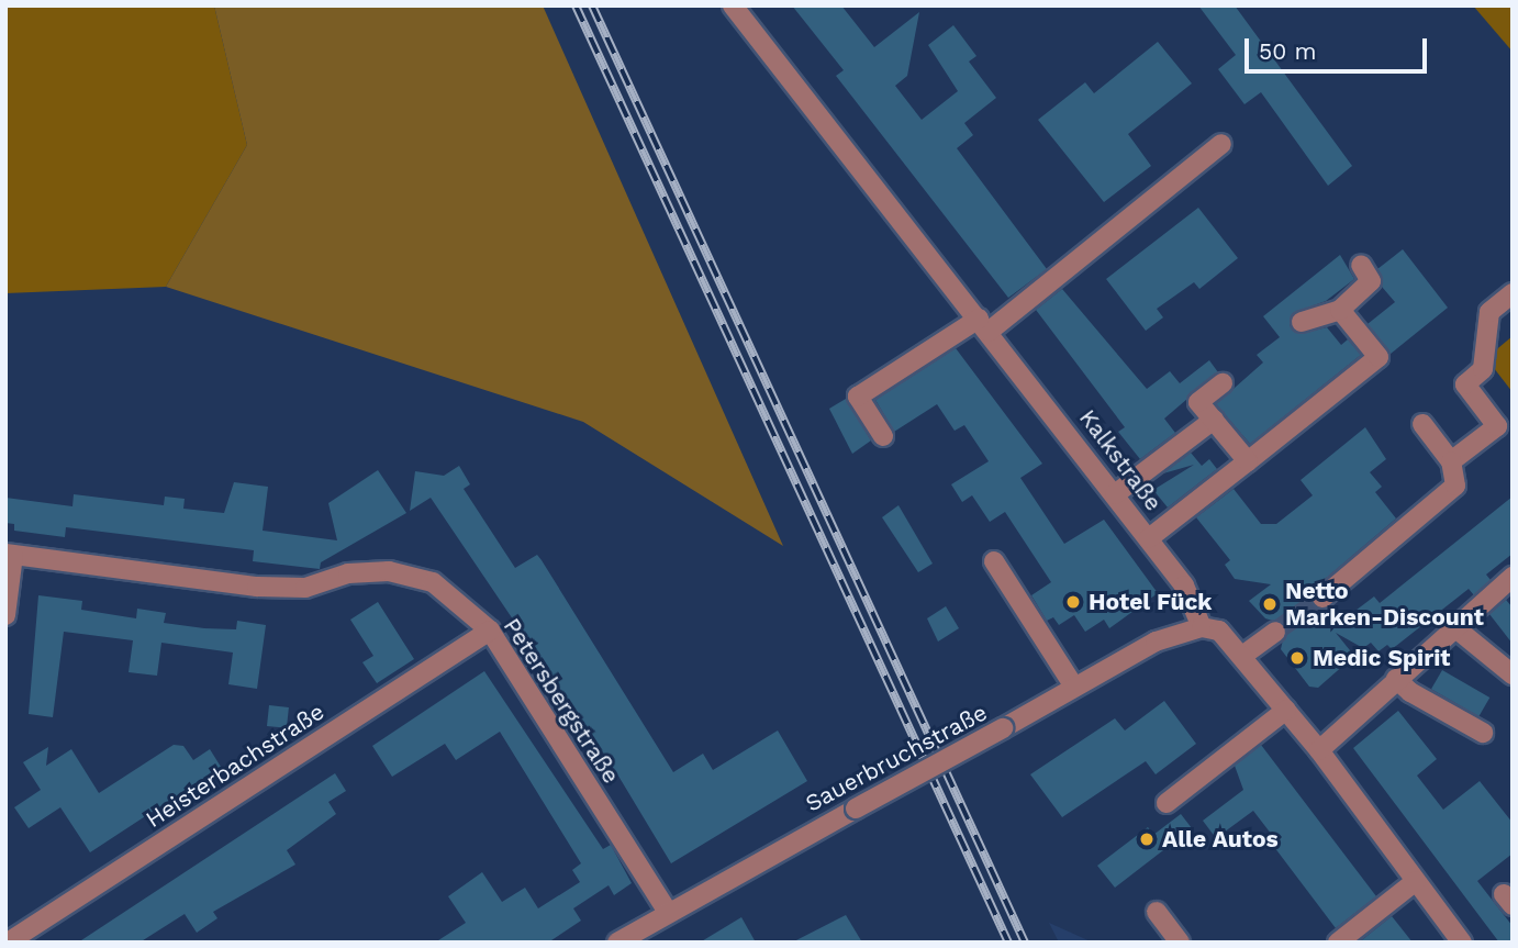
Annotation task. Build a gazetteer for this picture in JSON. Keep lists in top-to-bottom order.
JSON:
{
  "streets": {
    "street": [
      "Kalkstraße",
      "Petersbergstraße",
      "Sauerbruchstraße",
      "Heisterbachstraße"
    ]
  },
  "crossings": [
    ["Kalkstraße", "Sauerbruchstraße"],
    ["Petersbergstraße", "Sauerbruchstraße"],
    ["Petersbergstraße", "Heisterbachstraße"]
  ],
  "places": [
    "Hotel Fück",
    "Netto Marken-Discount",
    "Medic Spirit",
    "Alle Autos"
  ],
  "scale_bar": "50 m"
}
